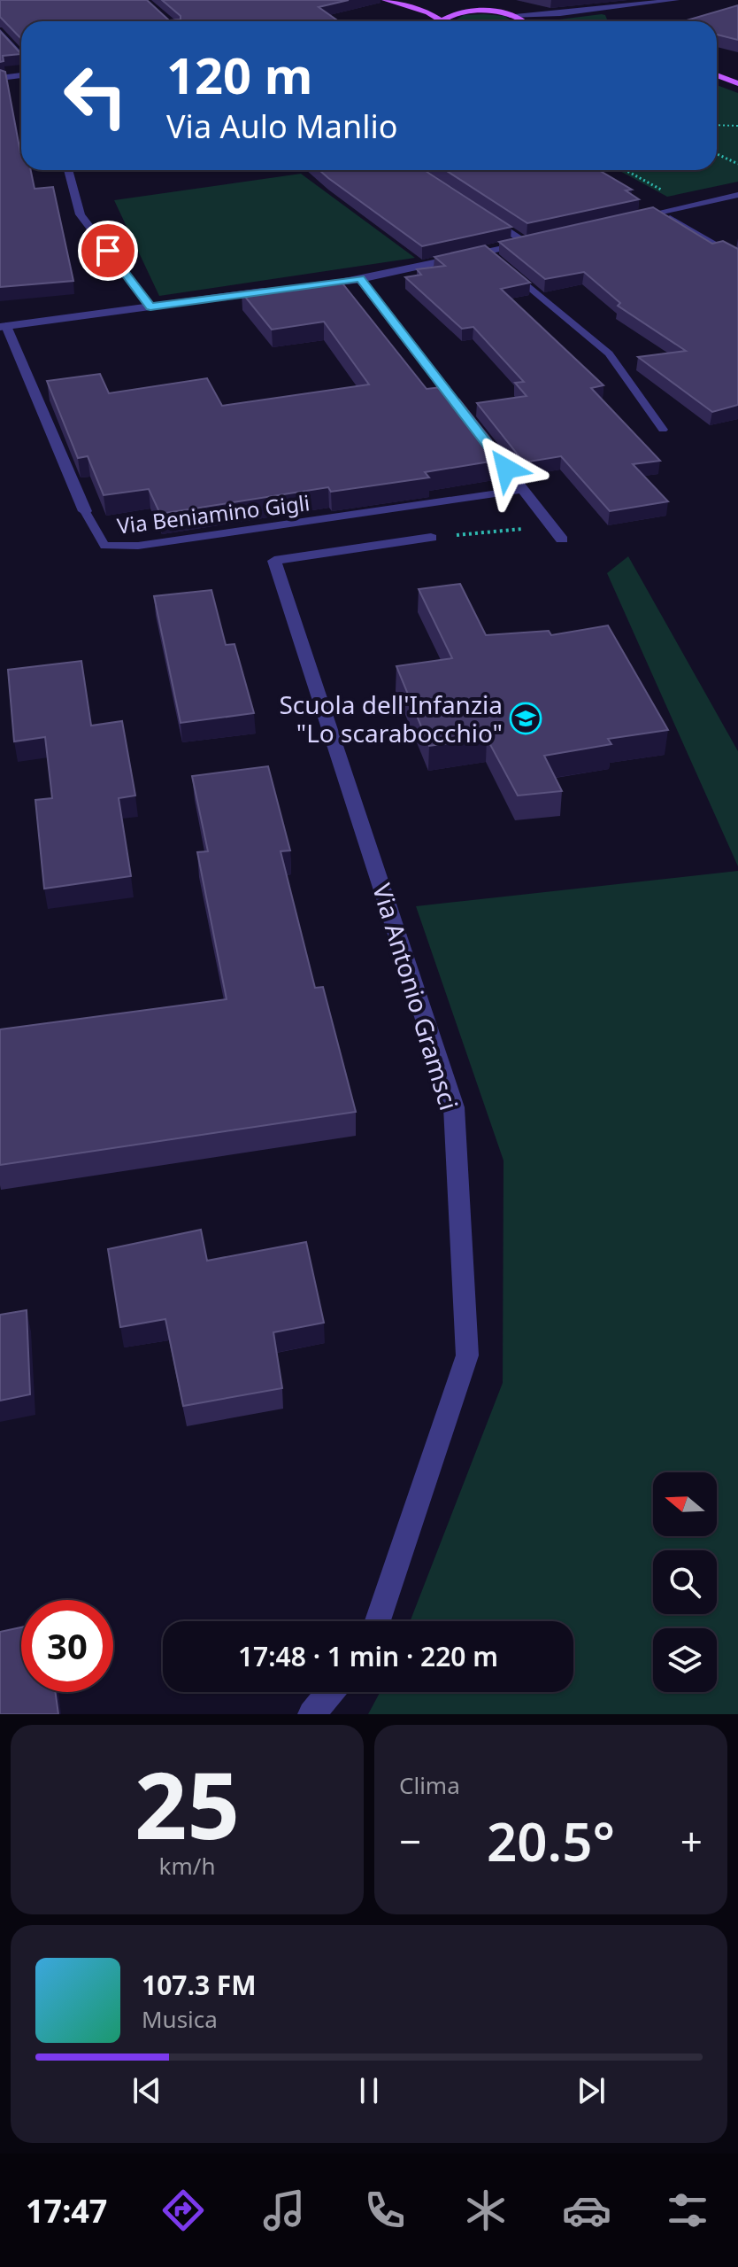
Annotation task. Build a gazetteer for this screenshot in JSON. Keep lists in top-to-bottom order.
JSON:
{
  "streets": {
    "street": ["Via Beniamino Gigli", "Via Antonio Gramsci"]
  },
  "places": {
    "school or university": ["Scuola dell'Infanzia \"Lo scarabocchio\""]
  },
  "north": "left",
  "page": {
    "turn": ["120 m", "Via Aulo Manlio"],
    "limit": "30",
    "trip": "17:48 · 1 min · 220 m",
    "tile": [
      ["25", "km/h"],
      "Clima"
    ],
    "heat": ["−", "20.5°", "+"],
    "song": ["107.3 FM", "Musica"],
    "tabs": "17:47"
  }
}
